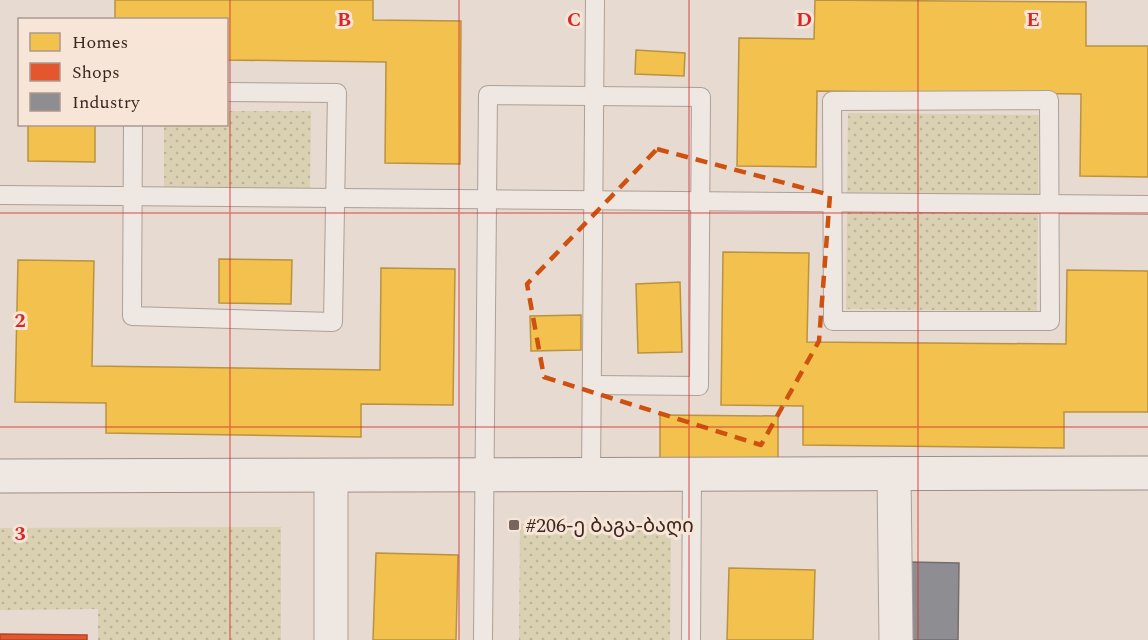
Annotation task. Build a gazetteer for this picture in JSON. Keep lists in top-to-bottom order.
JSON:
{
  "places": {
    "transit": ["#206-ე ბაგა-ბაღი"]
  },
  "legend": ["Homes", "Shops", "Industry"],
  "grid": {
    "columns": [
      "B",
      "C",
      "D",
      "E"
    ],
    "rows": ["2", "3"]
  }
}
